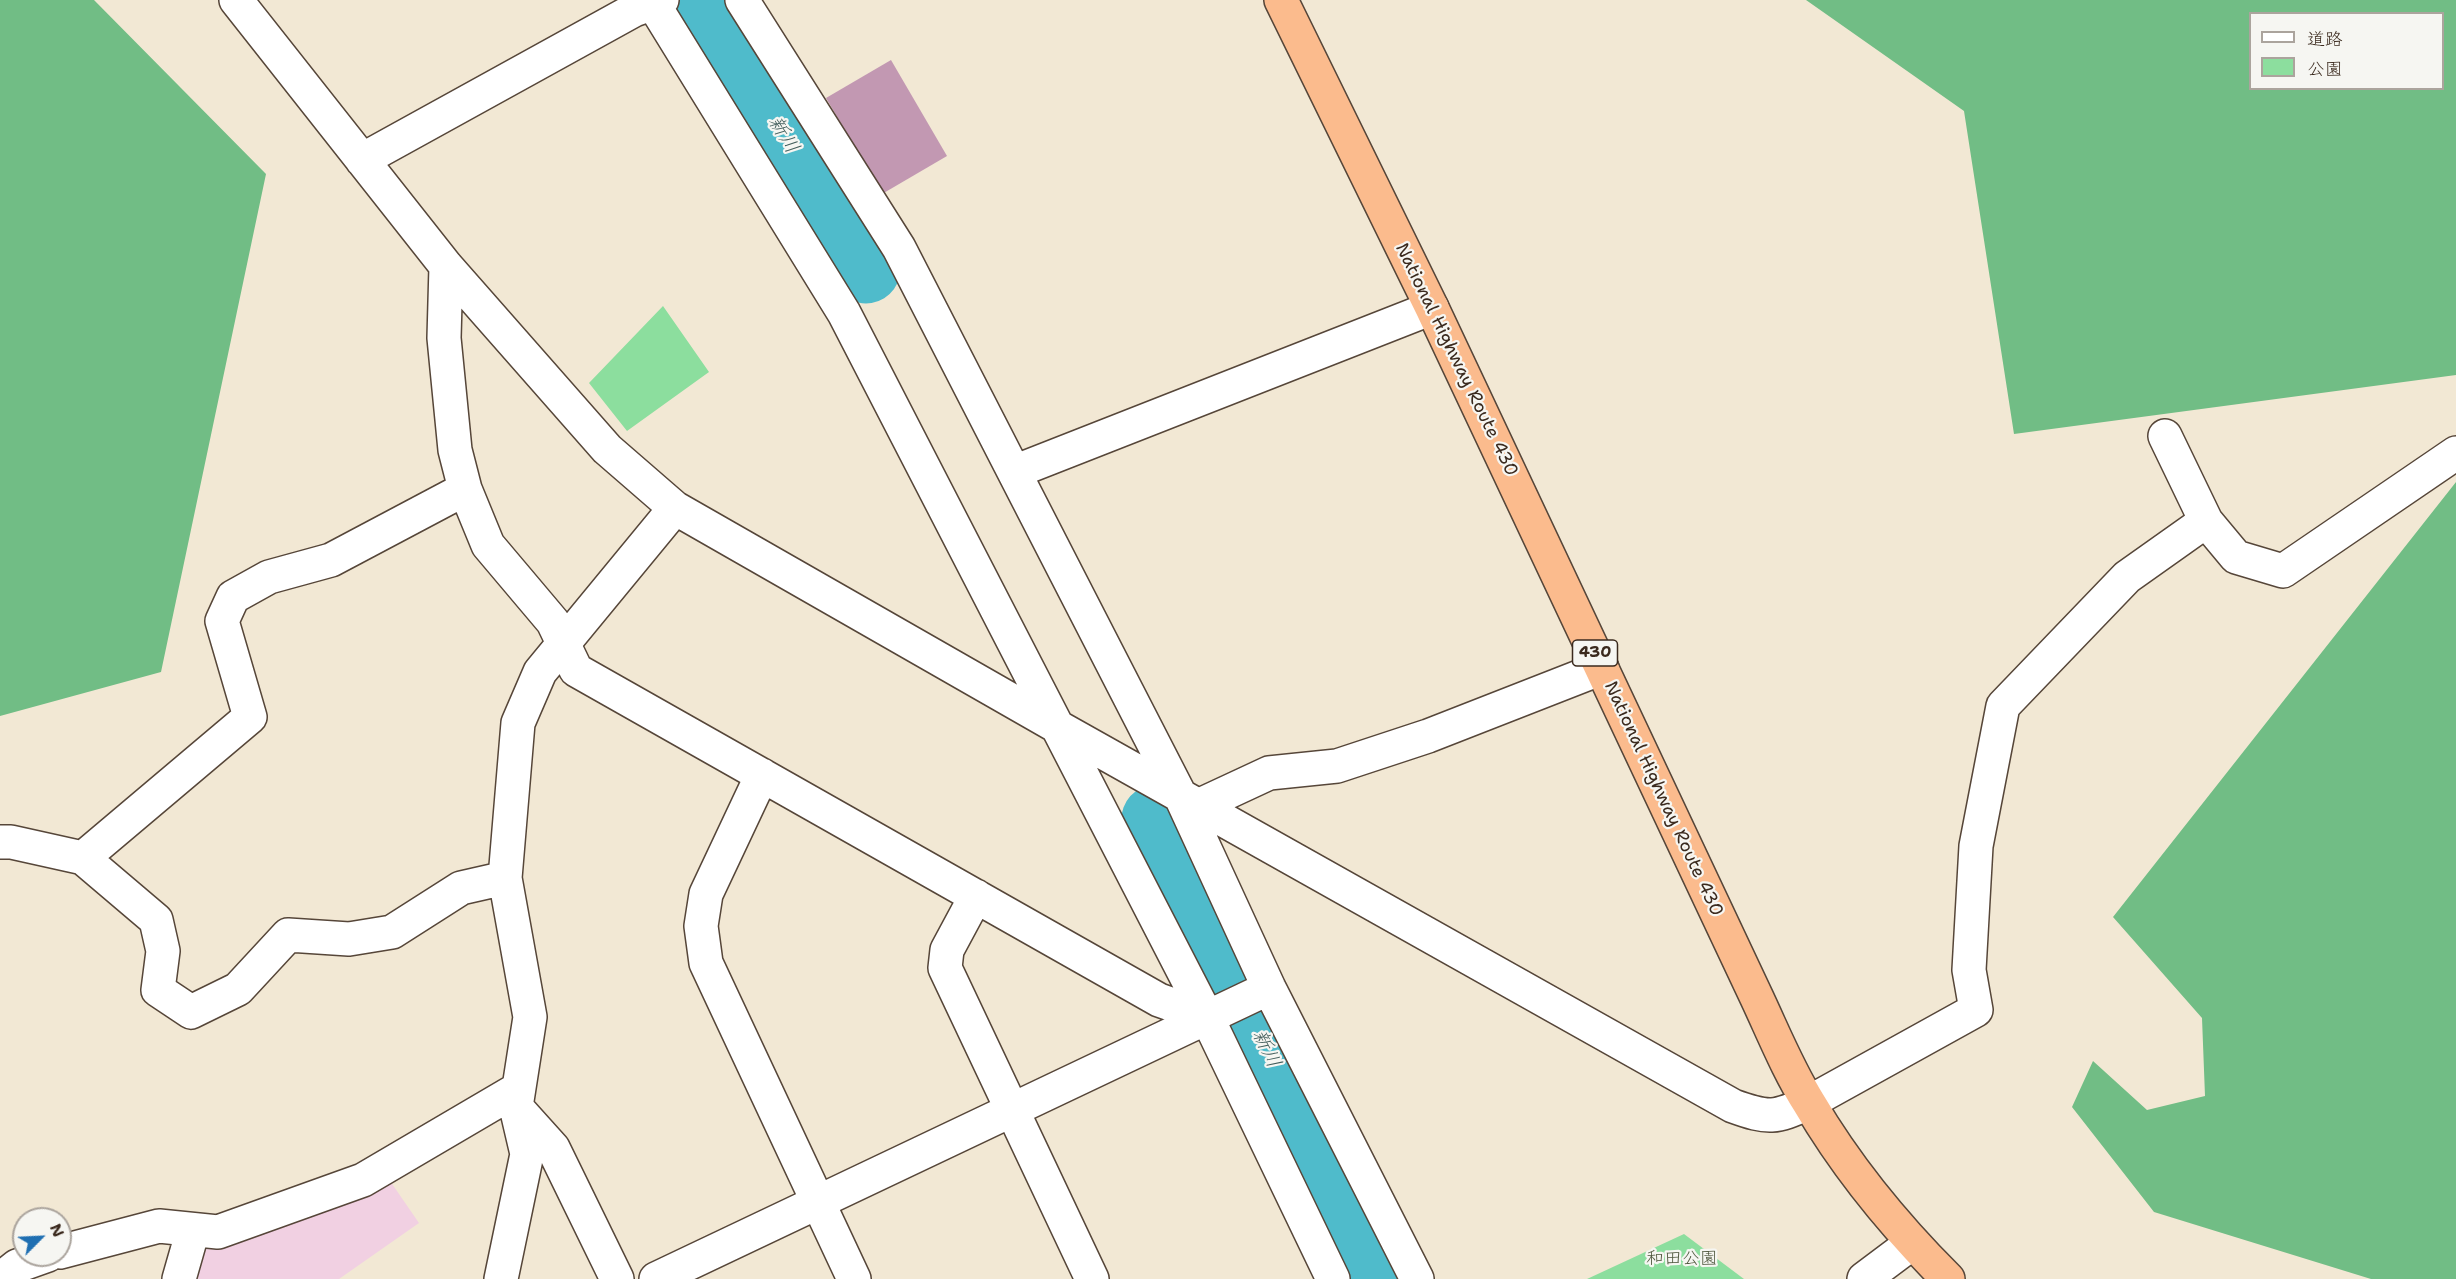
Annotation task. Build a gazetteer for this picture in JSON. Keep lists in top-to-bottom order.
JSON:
{
  "streets": {
    "highway": ["National Highway Route 430", "430"]
  },
  "water": ["新川"],
  "parks": ["和田公園"],
  "legend": ["道路", "公園"],
  "north": "top right"
}
